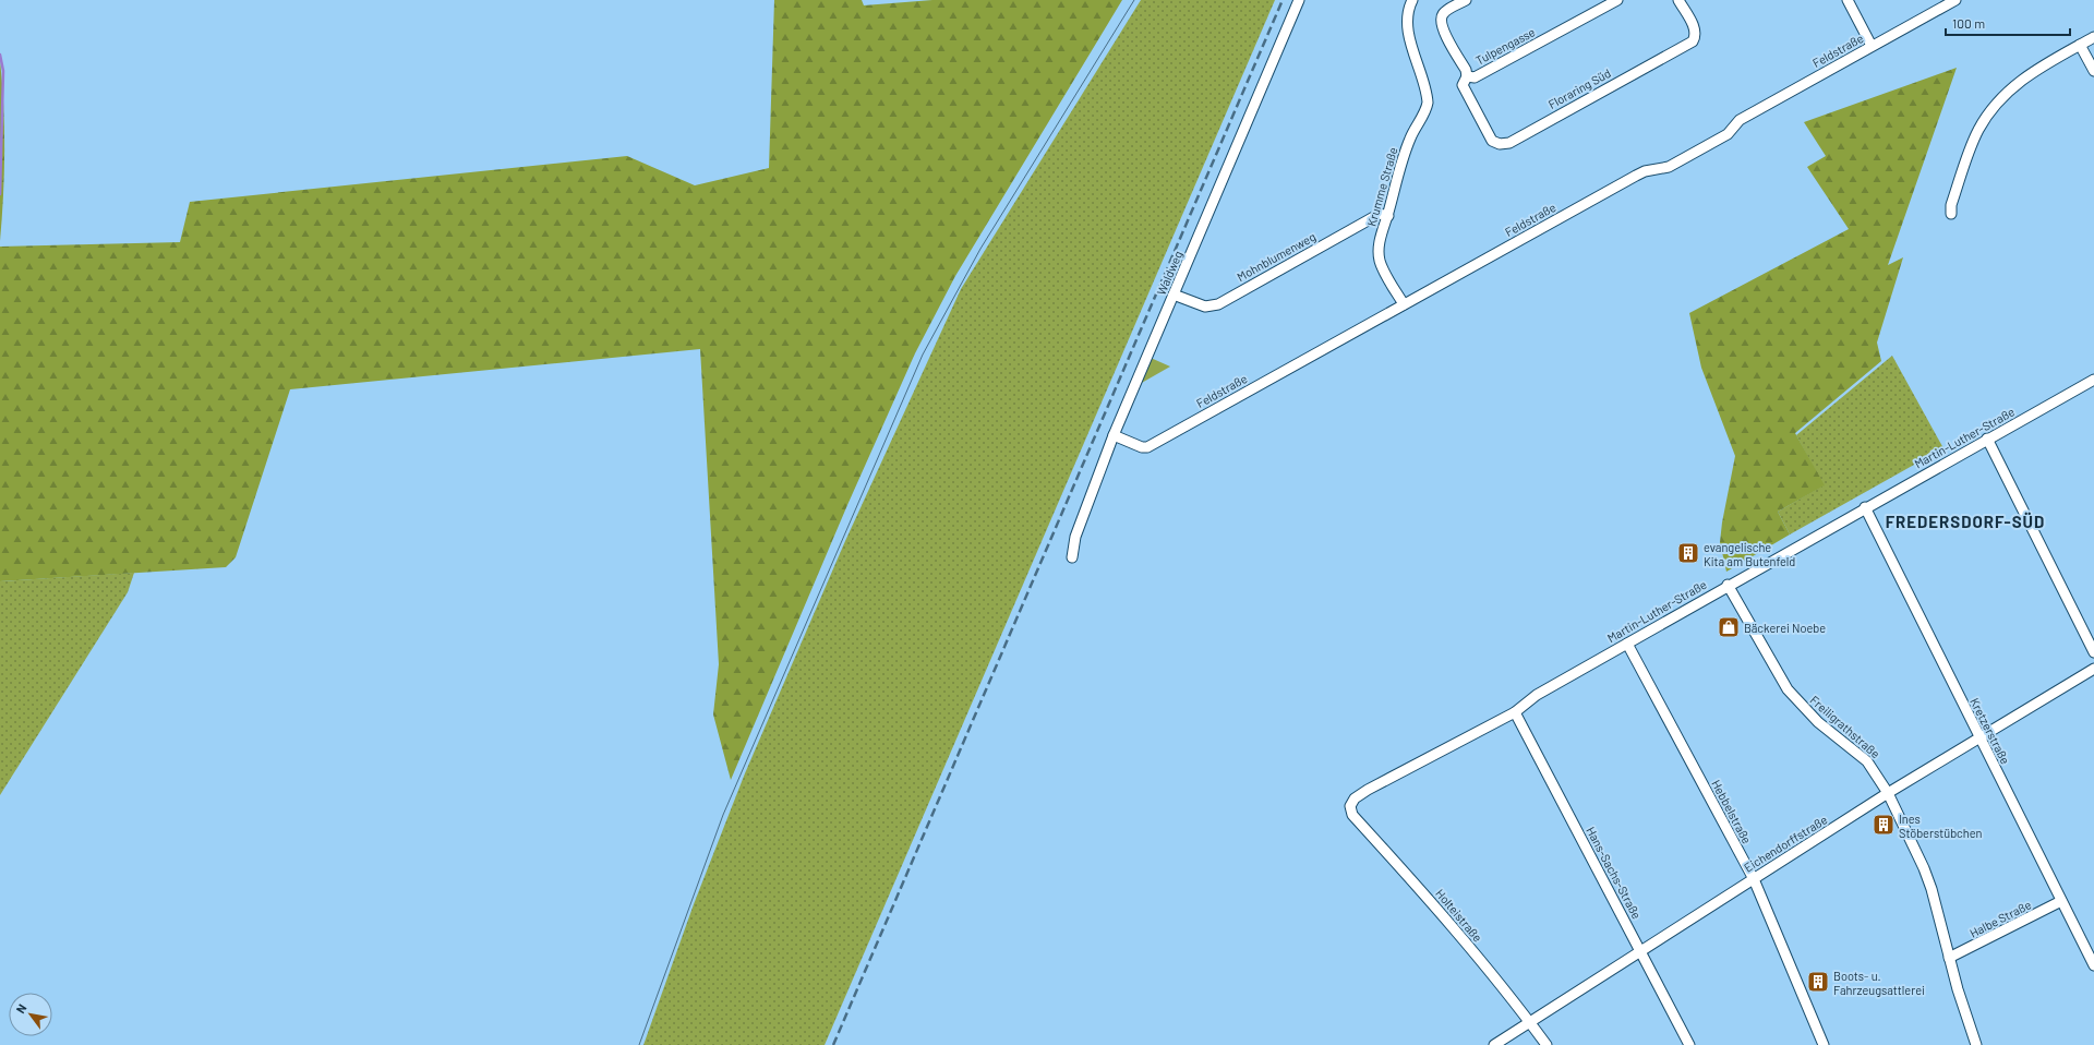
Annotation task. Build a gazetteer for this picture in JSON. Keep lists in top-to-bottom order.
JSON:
{
  "streets": {
    "street": [
      "Tulpengasse",
      "Feldstraße",
      "Floraring Süd",
      "Krumme Straße",
      "Mohnblumenweg",
      "Waldweg",
      "Martin-Luther-Straße",
      "Freiligrathstraße",
      "Kretzerstraße",
      "Hebbelstraße",
      "Eichendorffstraße",
      "Hans-Sachs-Straße",
      "Holteistraße",
      "Halbe Straße"
    ]
  },
  "crossings": [
    ["Tulpengasse", "Floraring Süd"],
    ["Feldstraße", "Krumme Straße"],
    ["Feldstraße", "Waldweg"],
    ["Krumme Straße", "Mohnblumenweg"],
    ["Mohnblumenweg", "Waldweg"],
    ["Martin-Luther-Straße", "Freiligrathstraße"],
    ["Martin-Luther-Straße", "Kretzerstraße"],
    ["Martin-Luther-Straße", "Hebbelstraße"],
    ["Martin-Luther-Straße", "Hans-Sachs-Straße"],
    ["Martin-Luther-Straße", "Holteistraße"],
    ["Freiligrathstraße", "Eichendorffstraße"],
    ["Freiligrathstraße", "Halbe Straße"],
    ["Kretzerstraße", "Eichendorffstraße"],
    ["Kretzerstraße", "Halbe Straße"],
    ["Hebbelstraße", "Eichendorffstraße"],
    ["Eichendorffstraße", "Hans-Sachs-Straße"],
    ["Eichendorffstraße", "Holteistraße"]
  ],
  "districts": ["FREDERSDORF-SÜD"],
  "places": {
    "building": ["evangelische Kita am Butenfeld", "Ines Stöberstübchen", "Boots- u. Fahrzeugsattlerei"],
    "shop": ["Bäckerei Noebe"]
  },
  "scale_bar": "100 m",
  "north": "top left"
}
